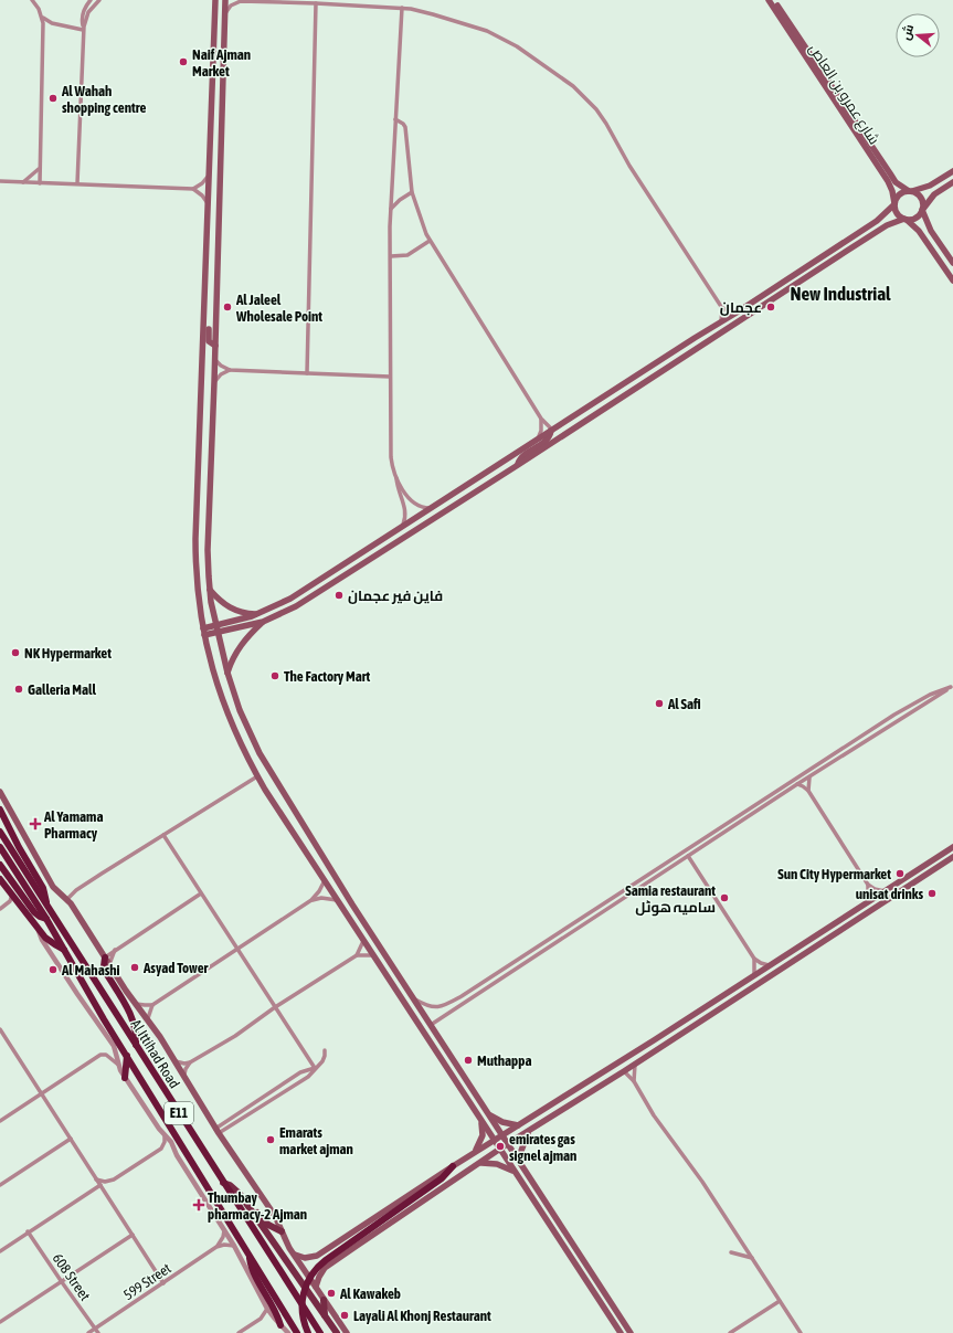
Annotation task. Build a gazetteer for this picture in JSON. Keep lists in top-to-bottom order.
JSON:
{
  "streets": {
    "highway": ["Al Ittihad Road", "E11"],
    "main road": ["شارع عمرو بن العاص"],
    "street": ["608 Street", "599 Street"]
  },
  "crossings": [
    ["608 Street", "599 Street"]
  ],
  "districts": ["New Industrial"],
  "places": {
    "other": [
      "Naif Ajman Market",
      "Al Wahah shopping centre",
      "Al Jaleel Wholesale Point",
      "عجمان",
      "فاين فير عجمان",
      "NK Hypermarket",
      "The Factory Mart",
      "Galleria Mall",
      "Al Safi",
      "Sun City Hypermarket",
      "unisat drinks",
      "Samia restaurant سامیہ ھوٹل",
      "Asyad Tower",
      "Al Mahashi",
      "Muthappa",
      "Emarats market ajman",
      "emirates gas signel ajman",
      "Al Kawakeb",
      "Layali Al Khonj Restaurant"
    ],
    "health": ["Al Yamama Pharmacy", "Thumbay pharmacy-2 Ajman"]
  },
  "north": "left"
}
